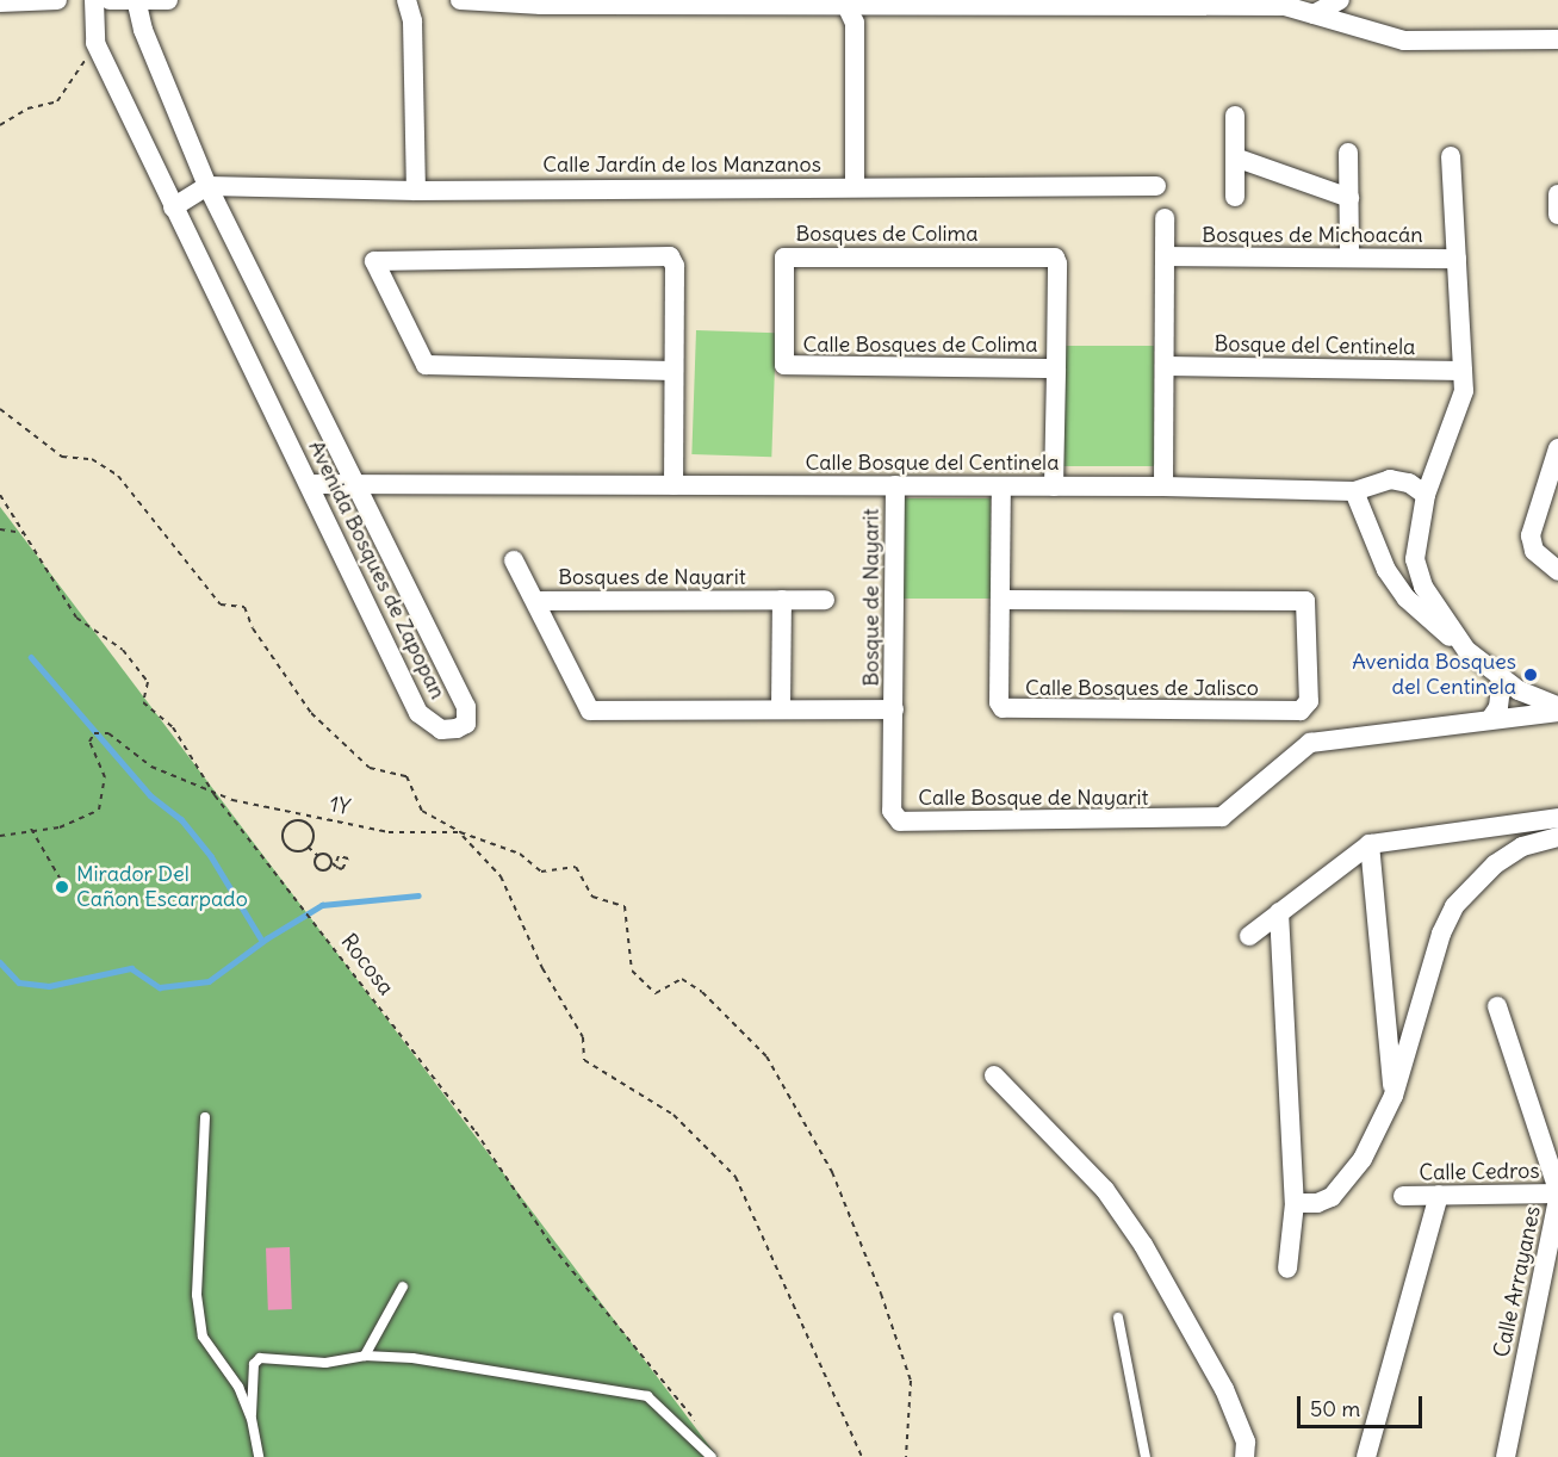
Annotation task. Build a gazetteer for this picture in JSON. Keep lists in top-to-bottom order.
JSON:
{
  "streets": {
    "street": [
      "Calle Jardín de los Manzanos",
      "Bosques de Colima",
      "Bosques de Michoacán",
      "Calle Bosques de Colima",
      "Bosque del Centinela",
      "Calle Bosque del Centinela",
      "Avenida Bosques de Zapopan",
      "Bosques de Nayarit",
      "Bosque de Nayarit",
      "Calle Bosques de Jalisco",
      "Calle Bosque de Nayarit",
      "Calle Cedros",
      "Calle Arrayanes"
    ],
    "path": ["1Y", "Rocosa"]
  },
  "crossings": [
    ["Calle Jardín de los Manzanos", "Avenida Bosques de Zapopan"],
    ["Bosques de Colima", "Calle Bosques de Colima"],
    ["Calle Bosques de Colima", "Calle Bosque del Centinela"],
    ["Calle Bosque del Centinela", "Avenida Bosques de Zapopan"],
    ["Calle Bosque del Centinela", "Bosque de Nayarit"],
    ["Calle Bosque del Centinela", "Calle Bosques de Jalisco"],
    ["Bosque de Nayarit", "Calle Bosque de Nayarit"],
    ["1Y", "Rocosa"]
  ],
  "places": ["Avenida Bosques del Centinela", "Mirador Del Cañon Escarpado"],
  "scale_bar": "50 m"
}
